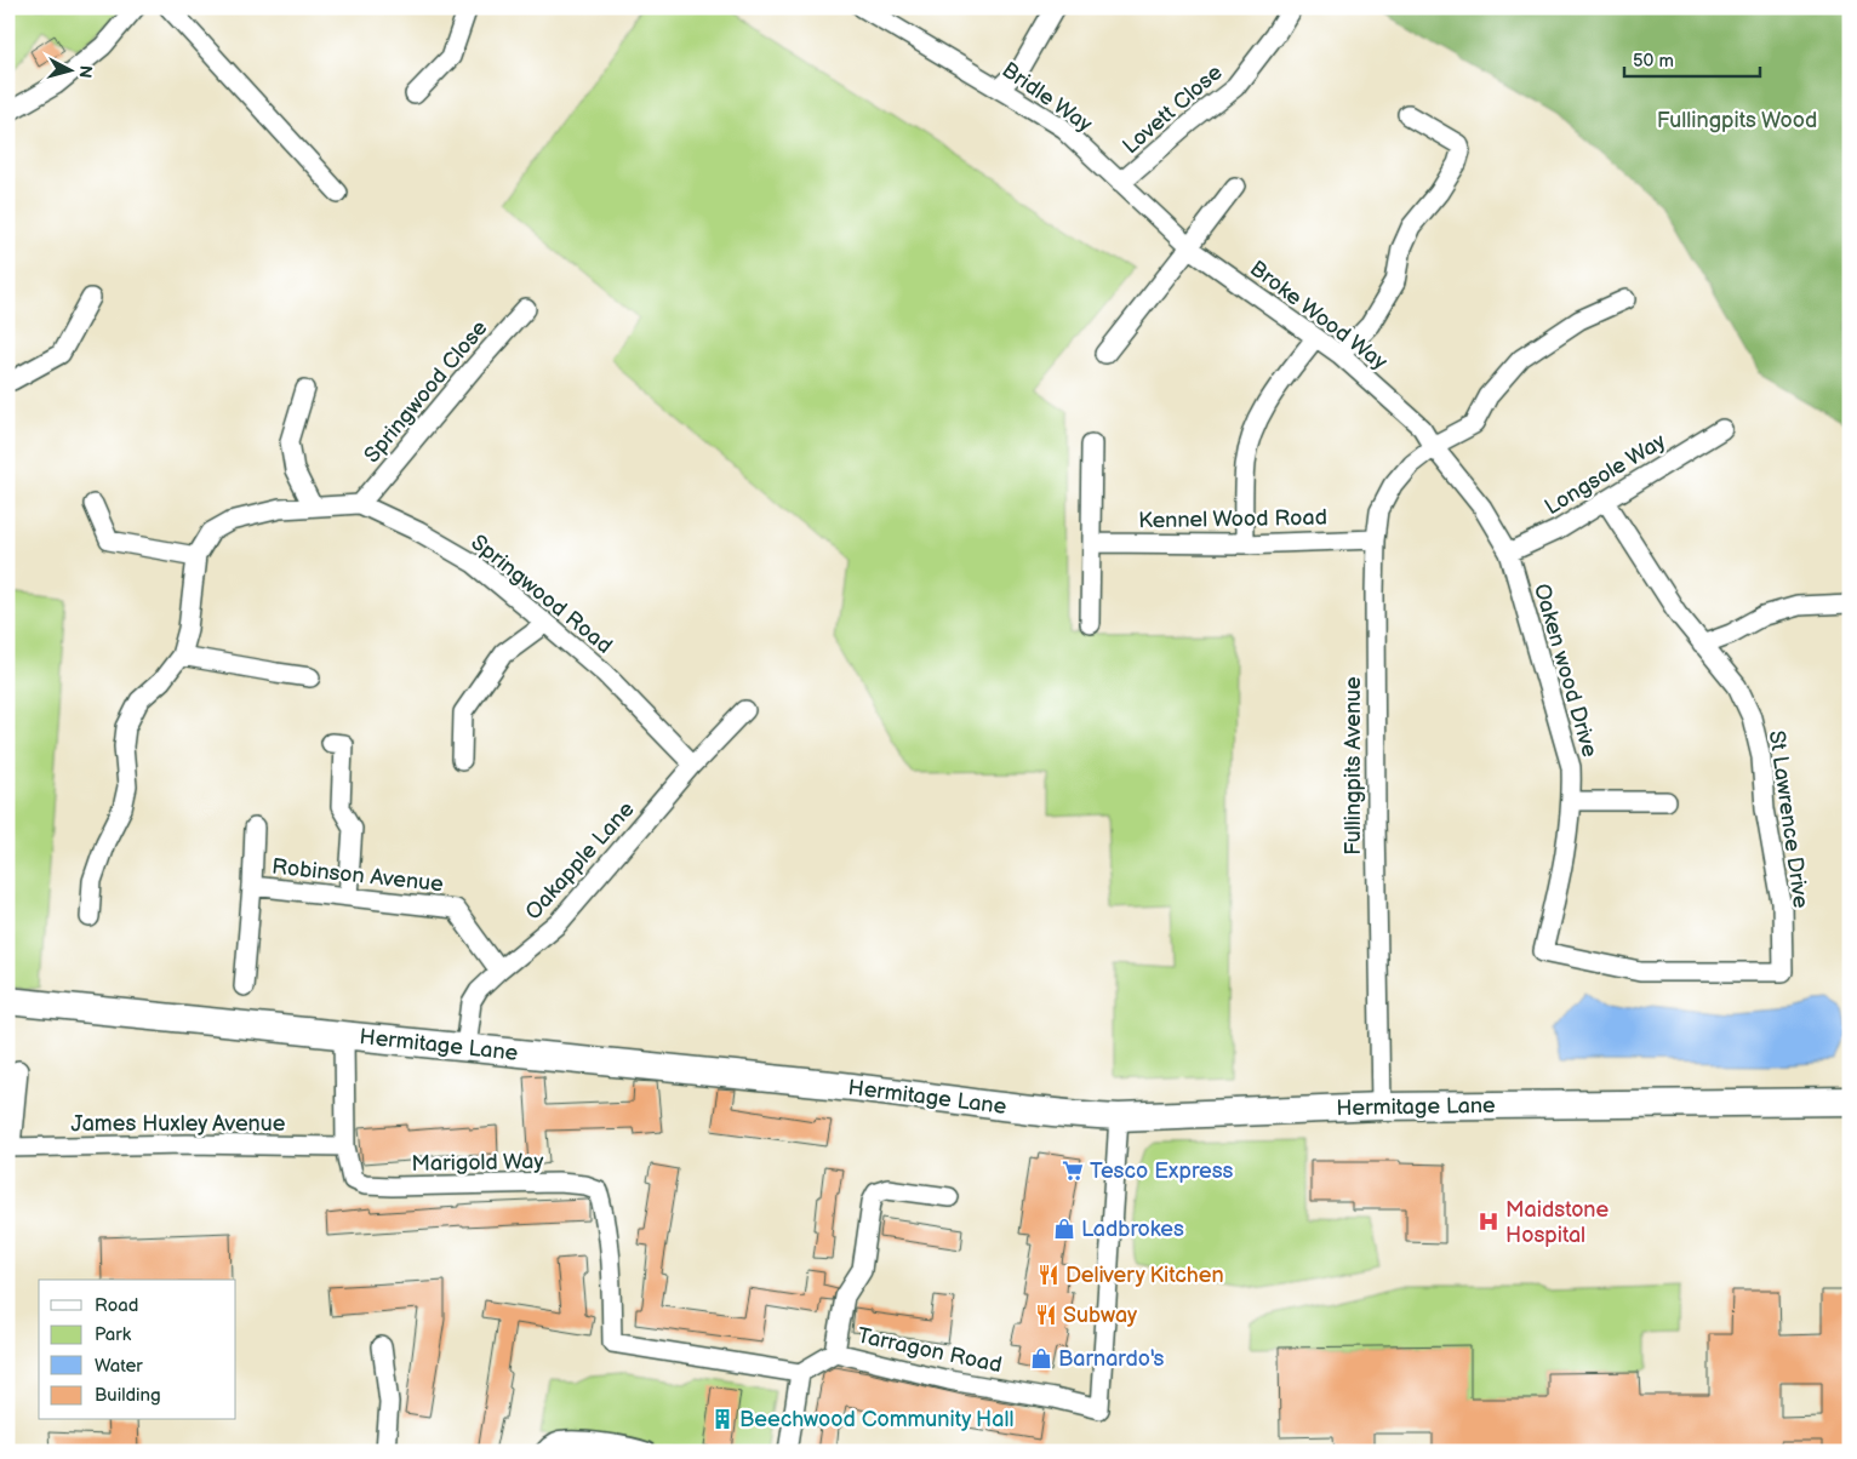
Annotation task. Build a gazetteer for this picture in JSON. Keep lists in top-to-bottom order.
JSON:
{
  "streets": {
    "main road": ["Hermitage Lane"],
    "street": [
      "Bridle Way",
      "Lovett Close",
      "Broke Wood Way",
      "Springwood Close",
      "Longsole Way",
      "Kennel Wood Road",
      "Springwood Road",
      "Oaken wood Drive",
      "Fullingpits Avenue",
      "St Lawrence Drive",
      "Oakapple Lane",
      "Robinson Avenue",
      "James Huxley Avenue",
      "Marigold Way",
      "Tarragon Road"
    ]
  },
  "crossings": [
    ["Bridle Way", "Lovett Close"],
    ["Bridle Way", "Broke Wood Way"],
    ["Broke Wood Way", "Fullingpits Avenue"],
    ["Springwood Close", "Springwood Road"],
    ["Longsole Way", "Oaken wood Drive"],
    ["Longsole Way", "St Lawrence Drive"],
    ["Kennel Wood Road", "Fullingpits Avenue"],
    ["Springwood Road", "Oakapple Lane"],
    ["Oaken wood Drive", "St Lawrence Drive"],
    ["Fullingpits Avenue", "Hermitage Lane"],
    ["Oakapple Lane", "Robinson Avenue"],
    ["Oakapple Lane", "Hermitage Lane"],
    ["Hermitage Lane", "Marigold Way"],
    ["Hermitage Lane", "Tarragon Road"],
    ["James Huxley Avenue", "Marigold Way"],
    ["Marigold Way", "Tarragon Road"]
  ],
  "parks": ["Fullingpits Wood"],
  "places": {
    "supermarket": ["Tesco Express"],
    "hospital": ["Maidstone Hospital"],
    "shop": ["Ladbrokes", "Barnardo's"],
    "restaurant": ["Delivery Kitchen", "Subway"],
    "building": ["Beechwood Community Hall"]
  },
  "legend": [
    "Road",
    "Park",
    "Water",
    "Building"
  ],
  "scale_bar": "50 m",
  "north": "right"
}
